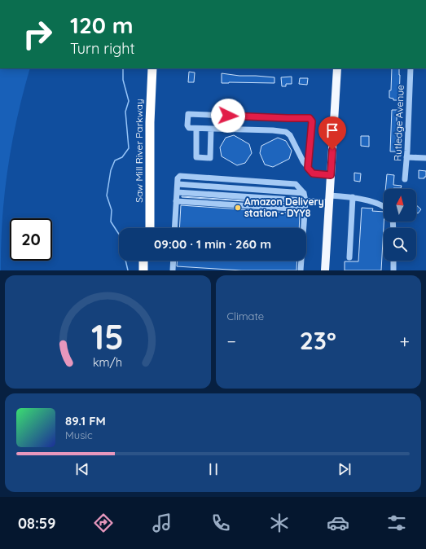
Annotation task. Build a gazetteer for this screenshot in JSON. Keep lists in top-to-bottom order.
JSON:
{
  "streets": {
    "highway": ["Saw Mill River Parkway"],
    "street": ["Rutledge Avenue"]
  },
  "places": ["Amazon Delivery station - DYY8"],
  "north": "top",
  "page": {
    "turn": ["120 m", "Turn right"],
    "limit": "20",
    "trip": "09:00 · 1 min · 260 m",
    "tile": "Climate",
    "heat": ["−", "23°", "+"],
    "song": ["89.1 FM", "Music"],
    "tabs": "08:59",
    "gauge": ["15", "km/h"]
  }
}
